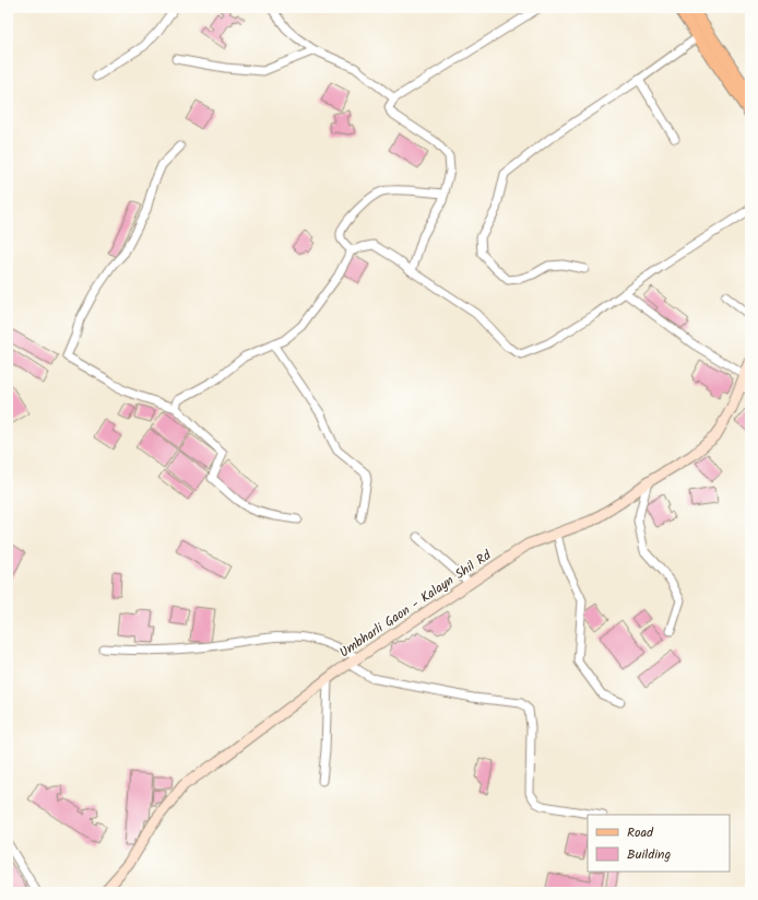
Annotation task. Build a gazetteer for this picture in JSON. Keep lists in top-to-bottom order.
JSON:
{
  "streets": {
    "street": ["Umbharli Gaon - Kalayn Shil Rd"]
  },
  "legend": ["Road", "Building"]
}
